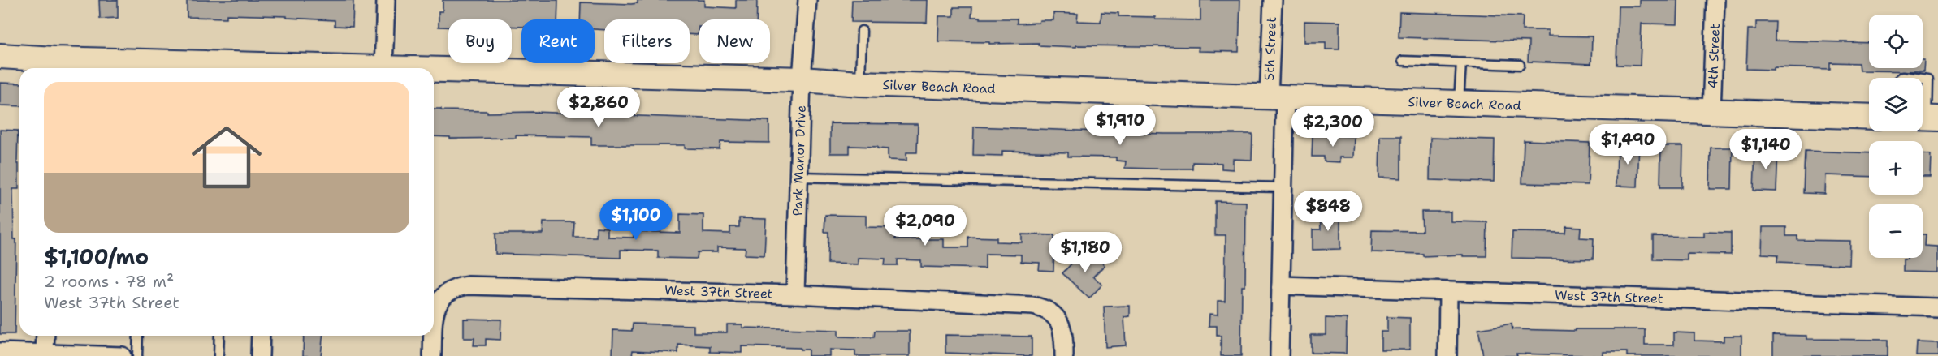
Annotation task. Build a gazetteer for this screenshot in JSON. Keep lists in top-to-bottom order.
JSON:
{
  "streets": {
    "street": [
      "5th Street",
      "4th Street",
      "Silver Beach Road",
      "Park Manor Drive",
      "West 37th Street"
    ]
  },
  "crossings": [
    ["5th Street", "Silver Beach Road"],
    ["5th Street", "West 37th Street"],
    ["4th Street", "Silver Beach Road"],
    ["Silver Beach Road", "Park Manor Drive"],
    ["Park Manor Drive", "West 37th Street"]
  ],
  "page": {
    "map_buttons": ["+", "−"],
    "chip": [
      "Buy",
      "Rent",
      "Filters",
      "New"
    ],
    "list": [
      {
        "name": "$1,100/mo",
        "note": "2 rooms · 78 m² · West 37th Street"
      }
    ],
    "price": [
      "$2,860",
      "$1,910",
      "$2,300",
      "$1,490",
      "$1,140",
      "$848",
      "$1,100",
      "$2,090",
      "$1,180"
    ]
  }
}
